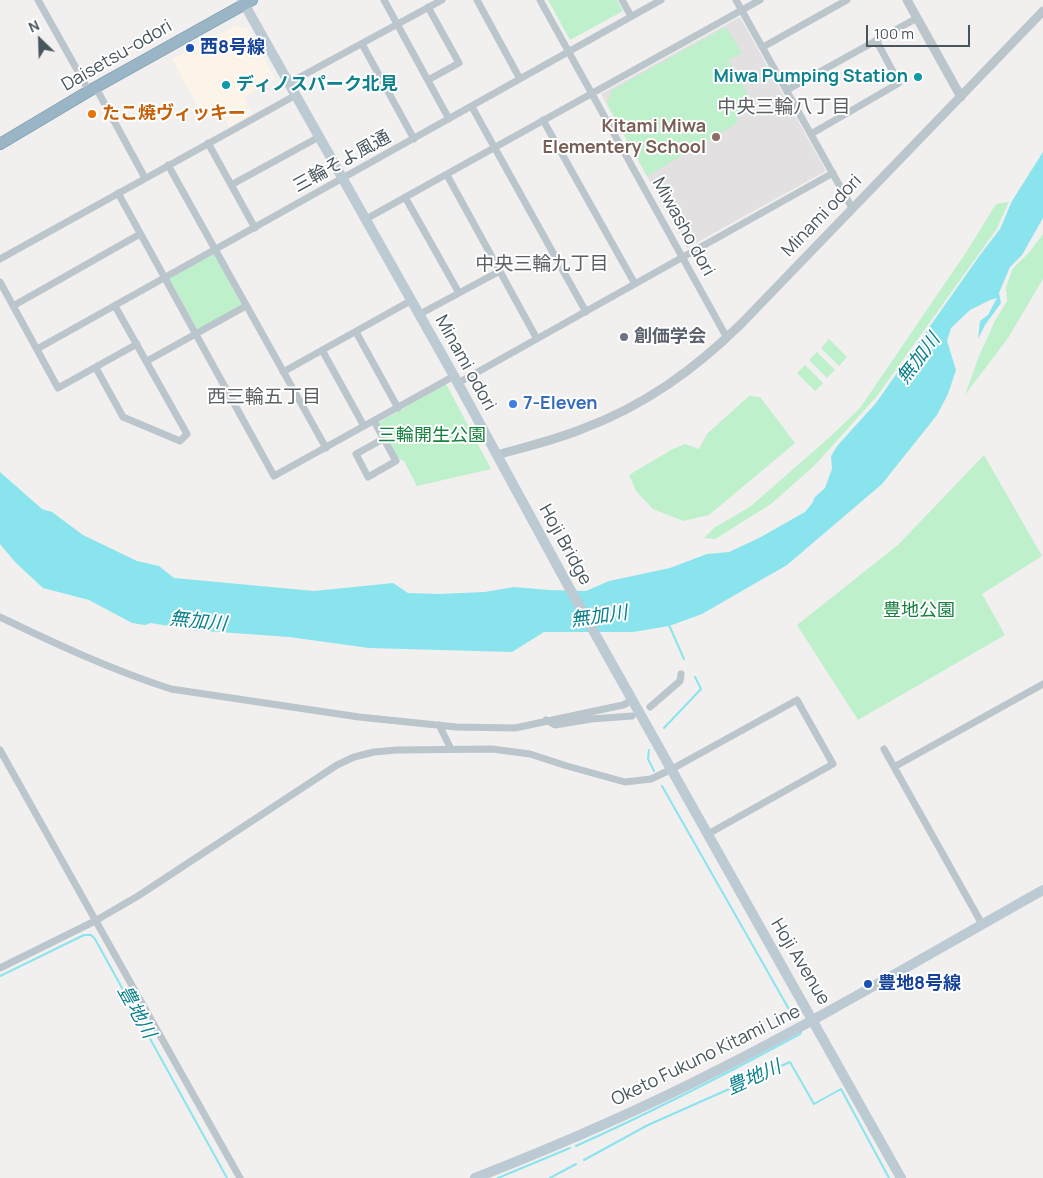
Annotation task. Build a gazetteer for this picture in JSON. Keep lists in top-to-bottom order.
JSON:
{
  "streets": {
    "highway": ["Daisetsu-odori"],
    "main road": [
      "Minami odori",
      "Hoji Bridge",
      "Hoji Avenue",
      "Oketo Fukuno Kitami Line"
    ],
    "street": ["三輪そよ風通", "Miwasho dori"]
  },
  "crossings": [
    ["Daisetsu-odori", "Minami odori"],
    ["三輪そよ風通", "Minami odori"],
    ["三輪そよ風通", "Miwasho dori"],
    ["Minami odori", "Miwasho dori"],
    ["Minami odori", "Hoji Bridge"],
    ["Hoji Bridge", "Hoji Avenue"],
    ["Hoji Avenue", "Oketo Fukuno Kitami Line"]
  ],
  "districts": ["中央三輪八丁目", "中央三輪九丁目", "西三輪五丁目"],
  "water": ["無加川", "豊地川"],
  "parks": ["三輪開生公園", "豊地公園"],
  "places": [
    "西8号線",
    "Miwa Pumping Station",
    "ディノスパーク北見",
    "たこ焼ヴィッキー",
    "Kitami Miwa Elementery School",
    "創価学会",
    "7-Eleven",
    "豊地8号線"
  ],
  "scale_bar": "100 m",
  "north": "top left"
}
